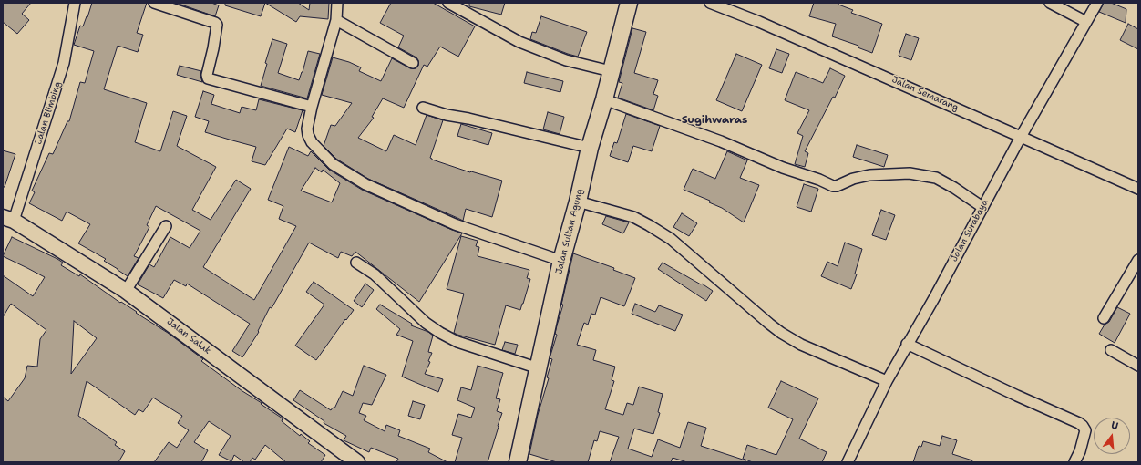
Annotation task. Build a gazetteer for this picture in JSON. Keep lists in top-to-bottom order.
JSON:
{
  "streets": {
    "main road": ["Jalan Sultan Agung", "Jalan Salak"],
    "street": ["Jalan Semarang", "Jalan Blimbing", "Jalan Surabaya"]
  },
  "crossings": [
    ["Jalan Semarang", "Jalan Surabaya"],
    ["Jalan Blimbing", "Jalan Salak"]
  ],
  "districts": ["Sugihwaras"],
  "north": "top"
}
